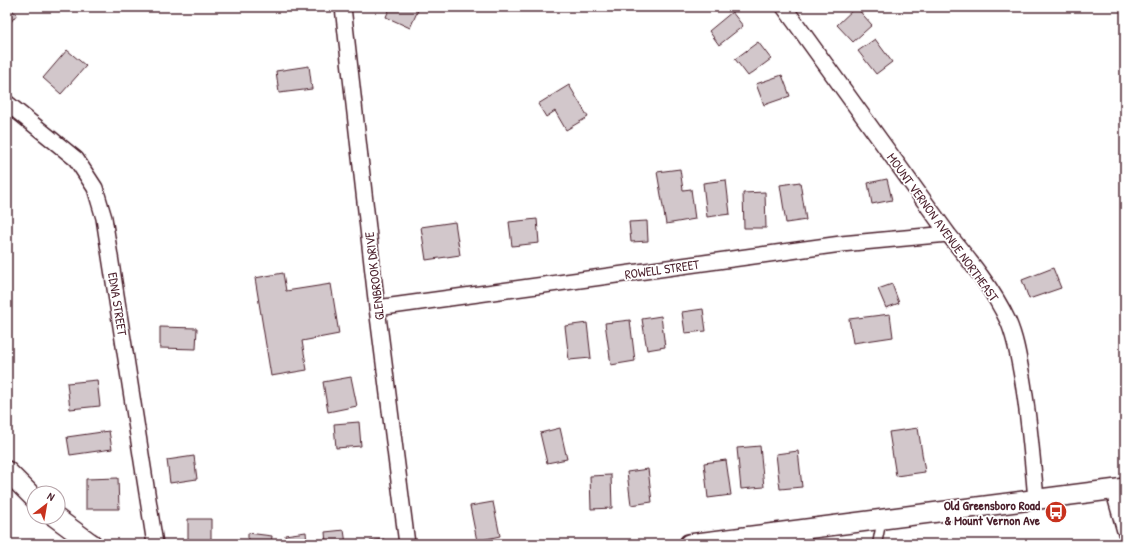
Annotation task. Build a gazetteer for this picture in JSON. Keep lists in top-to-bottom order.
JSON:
{
  "streets": {
    "street": [
      "MOUNT VERNON AVENUE NORTHEAST",
      "ROWELL STREET",
      "GLENBROOK DRIVE",
      "EDNA STREET"
    ]
  },
  "crossings": [
    ["MOUNT VERNON AVENUE NORTHEAST", "ROWELL STREET"],
    ["ROWELL STREET", "GLENBROOK DRIVE"]
  ],
  "places": {
    "bus stop": ["Old Greensboro Road & Mount Vernon Ave"]
  },
  "north": "top right"
}
